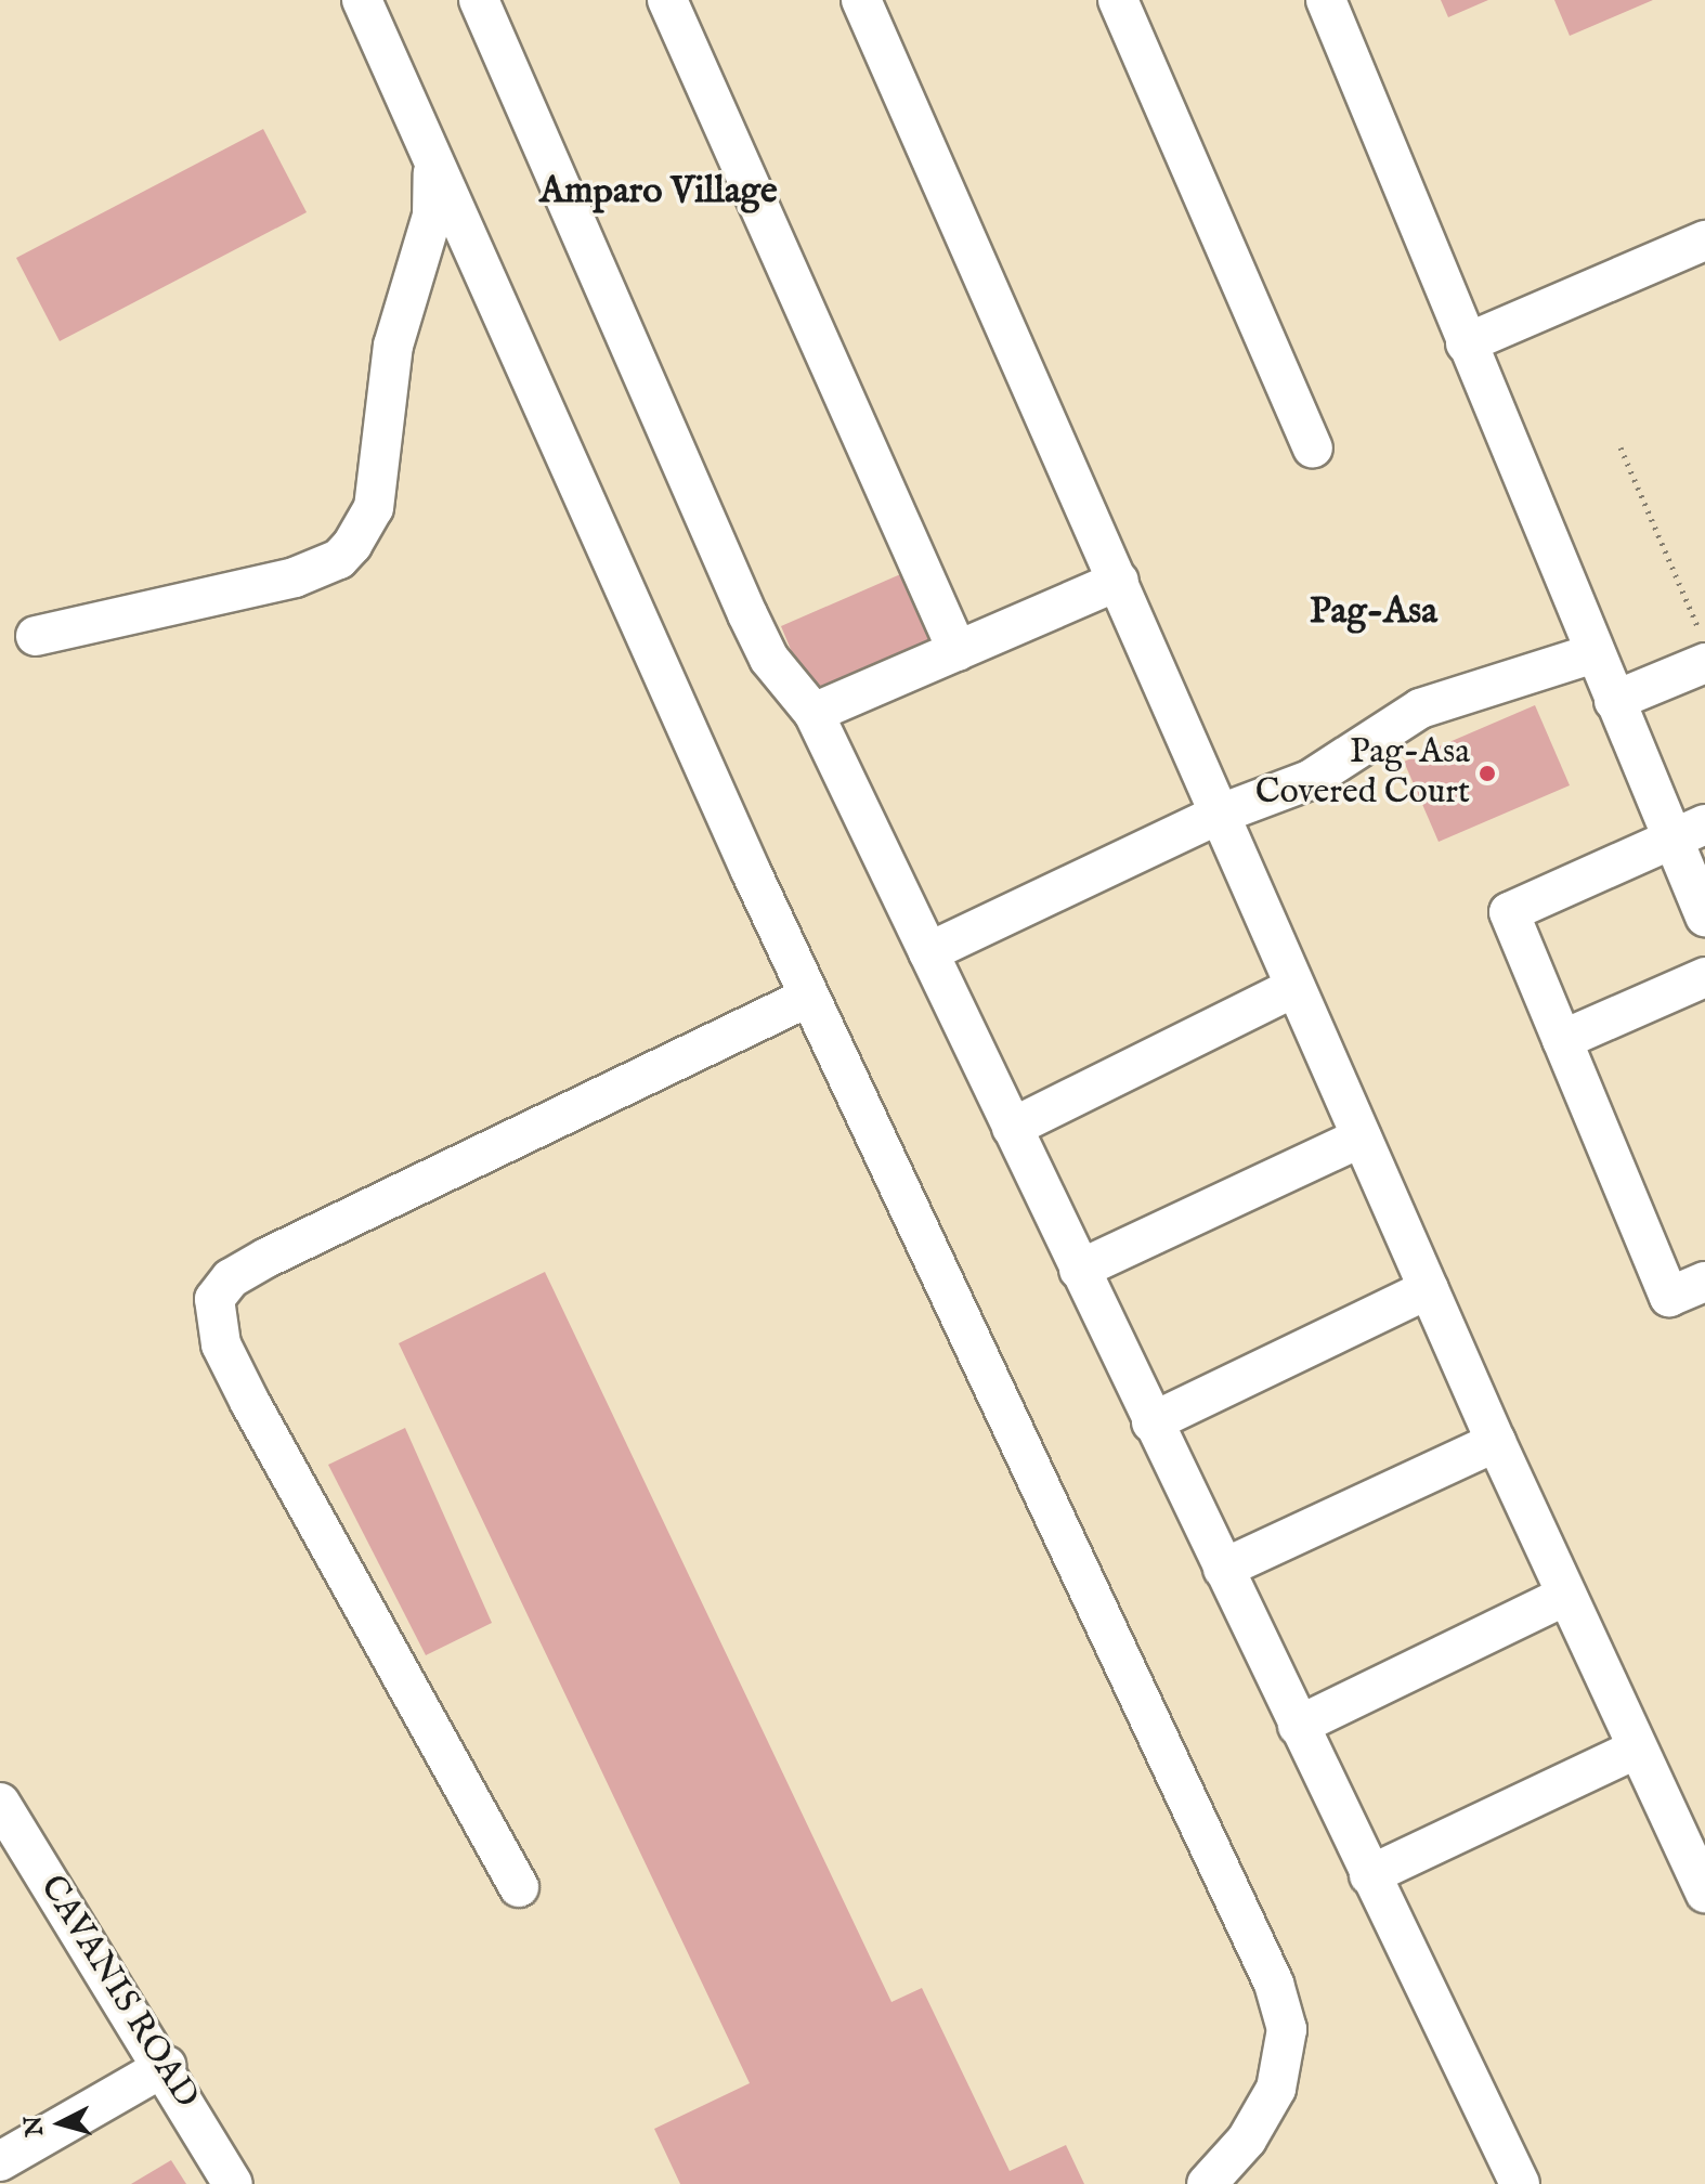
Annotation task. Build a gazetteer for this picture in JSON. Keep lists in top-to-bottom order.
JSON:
{
  "streets": {
    "street": ["CAVANIS ROAD"]
  },
  "districts": ["Amparo Village", "Pag-Asa"],
  "places": ["Pag-Asa Covered Court"],
  "north": "left"
}
